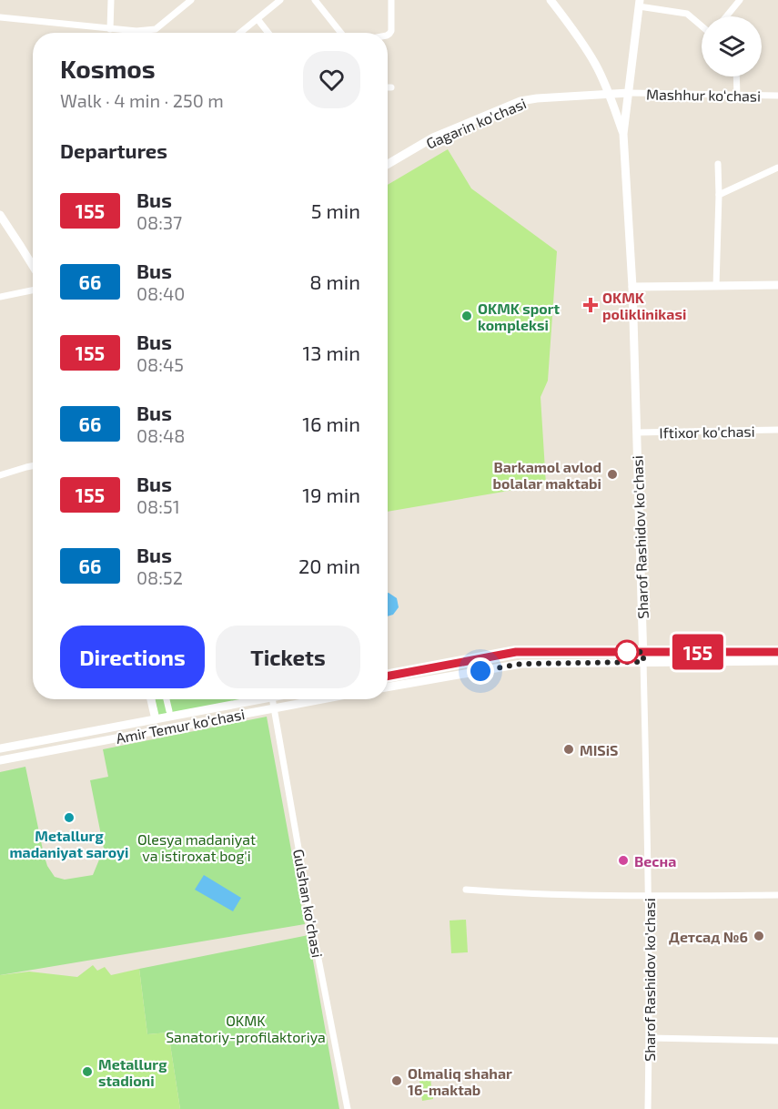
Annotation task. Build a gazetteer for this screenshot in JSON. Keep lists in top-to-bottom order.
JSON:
{
  "streets": {
    "main road": ["Gagarin ko'chasi", "Sharof Rashidov ko'chasi", "Amir Temur ko'chasi"],
    "street": ["Mashhur ko‘chasi", "Iftixor ko'chasi", "Gulshan ko'chasi"]
  },
  "crossings": [
    ["Mashhur ko‘chasi", "Gagarin ko'chasi"],
    ["Mashhur ko‘chasi", "Sharof Rashidov ko'chasi"],
    ["Gagarin ko'chasi", "Sharof Rashidov ko'chasi"],
    ["Iftixor ko'chasi", "Sharof Rashidov ko'chasi"],
    ["Amir Temur ko'chasi", "Gulshan ko'chasi"]
  ],
  "parks": ["Olesya madaniyat va istiroxat bog'i", "OKMK Sanatoriy-profilaktoriya"],
  "places": {
    "health": ["OKMK poliklinikasi"],
    "other": [
      "OKMK sport kompleksi",
      "Barkamol avlod bolalar maktabi",
      "MISiS",
      "Metallurg madaniyat saroyi",
      "Весна",
      "Детсад №6",
      "Metallurg stadioni",
      "Olmaliq shahar 16-maktab"
    ]
  },
  "lines": ["bus line 155"],
  "page": {
    "on_map": "155",
    "heading": [
      ["Kosmos", "Walk · 4 min · 250 m"],
      "Departures"
    ],
    "list": [
      {
        "mark": "155",
        "name": "Bus",
        "note": "08:37",
        "value": "5 min"
      },
      {
        "mark": "66",
        "name": "Bus",
        "note": "08:40",
        "value": "8 min"
      },
      {
        "mark": "155",
        "name": "Bus",
        "note": "08:45",
        "value": "13 min"
      },
      {
        "mark": "66",
        "name": "Bus",
        "note": "08:48",
        "value": "16 min"
      },
      {
        "mark": "155",
        "name": "Bus",
        "note": "08:51",
        "value": "19 min"
      },
      {
        "mark": "66",
        "name": "Bus",
        "note": "08:52",
        "value": "20 min"
      }
    ],
    "buttons": ["Directions", "Tickets"]
  }
}
